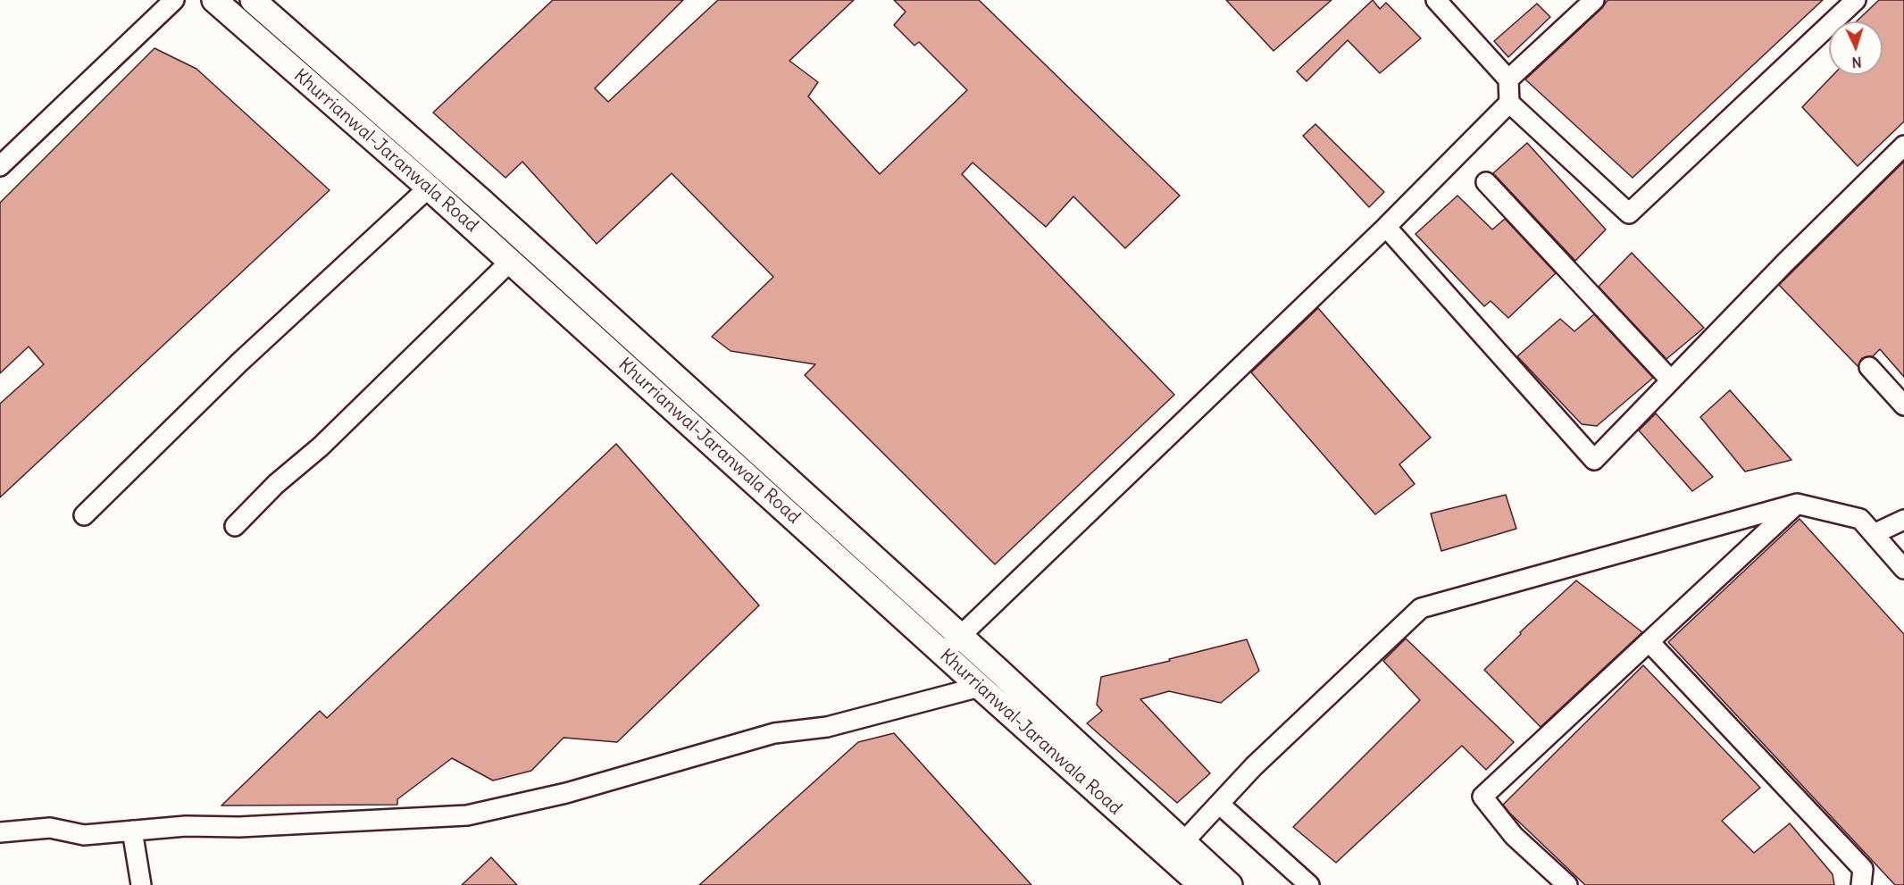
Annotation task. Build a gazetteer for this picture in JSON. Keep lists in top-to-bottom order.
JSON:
{
  "streets": {
    "main road": ["Khurrianwal-Jaranwala Road"]
  },
  "north": "bottom"
}
